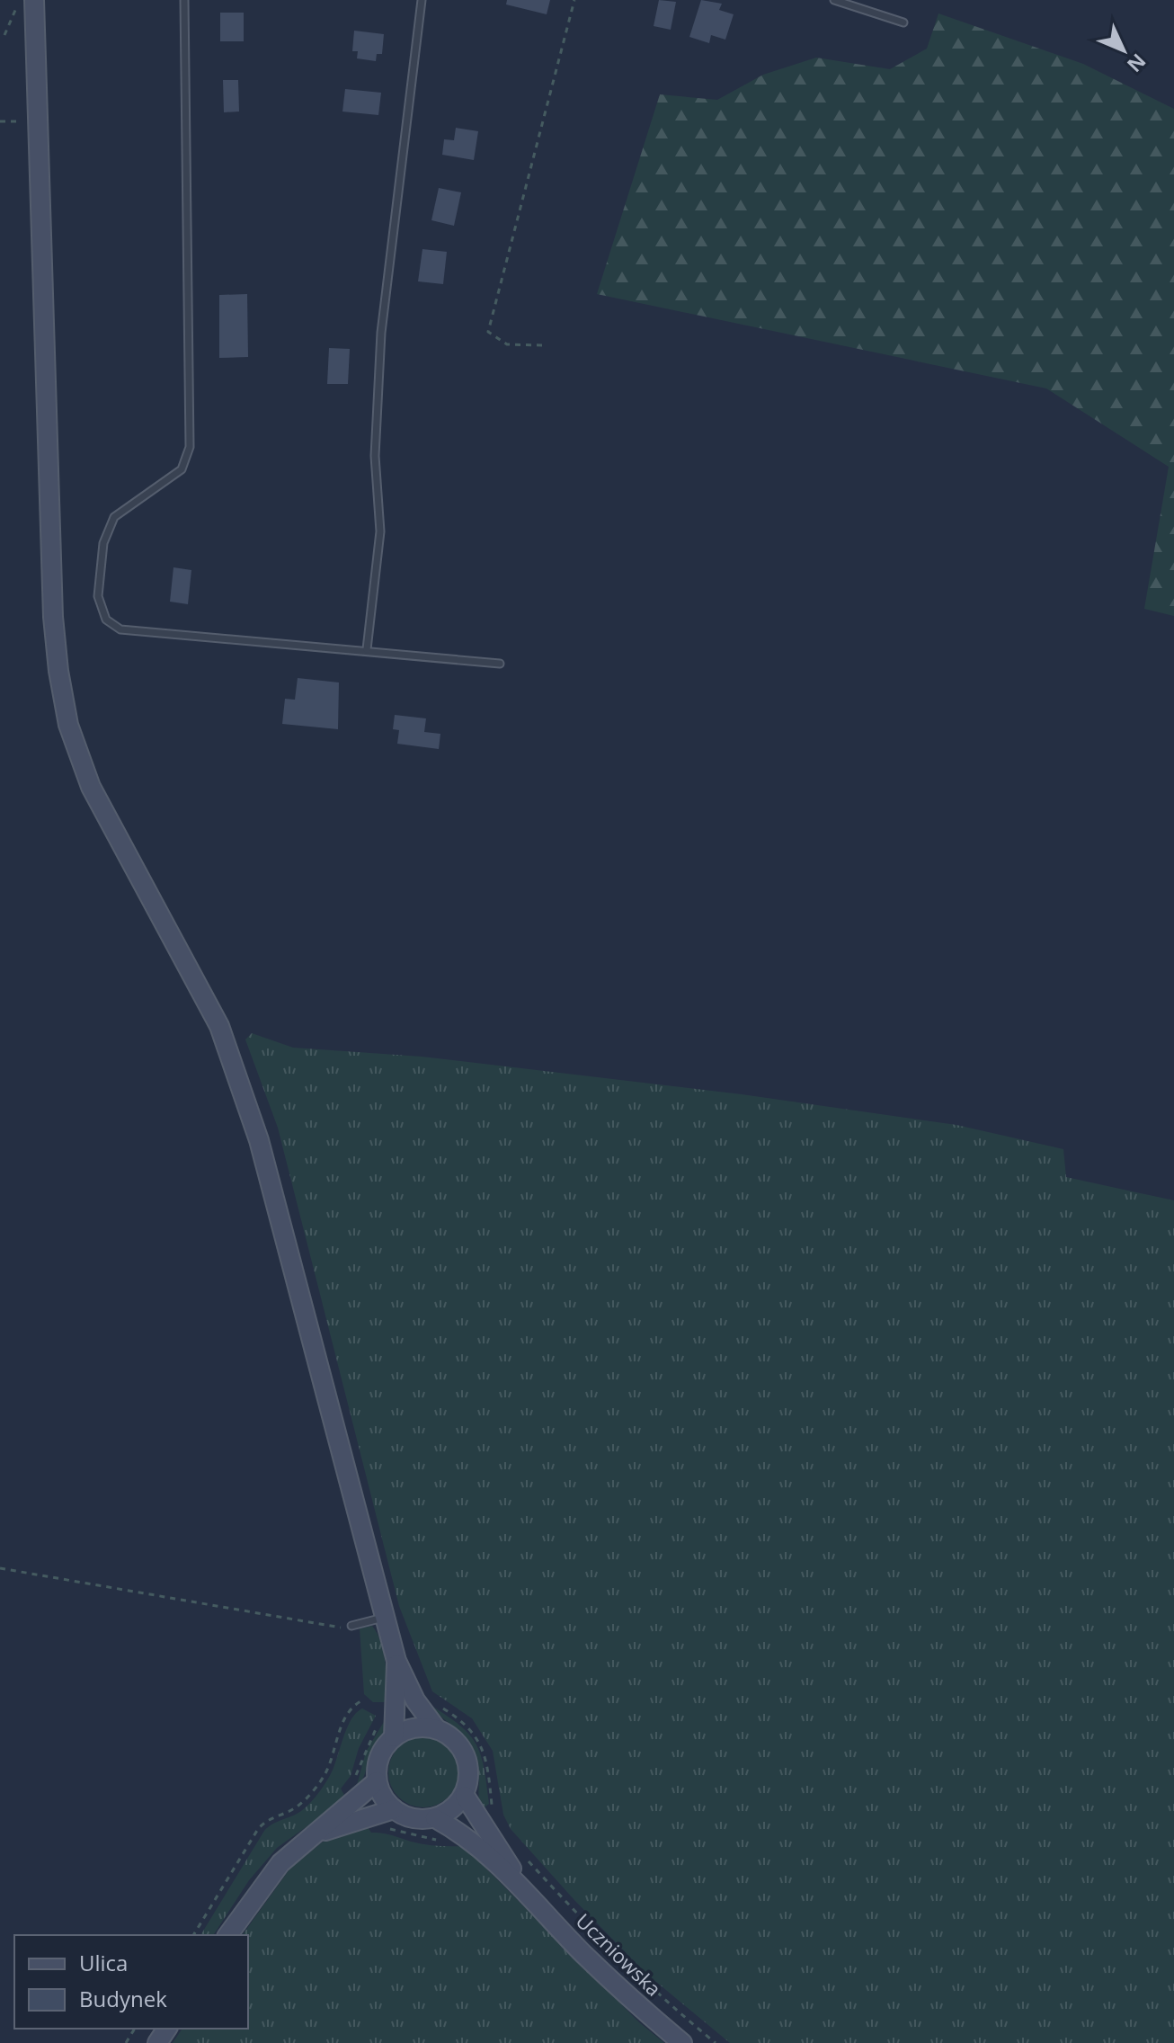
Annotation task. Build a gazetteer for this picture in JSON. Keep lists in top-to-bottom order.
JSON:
{
  "streets": {
    "main road": ["Uczniowska"]
  },
  "legend": ["Ulica", "Budynek"],
  "north": "bottom right"
}
